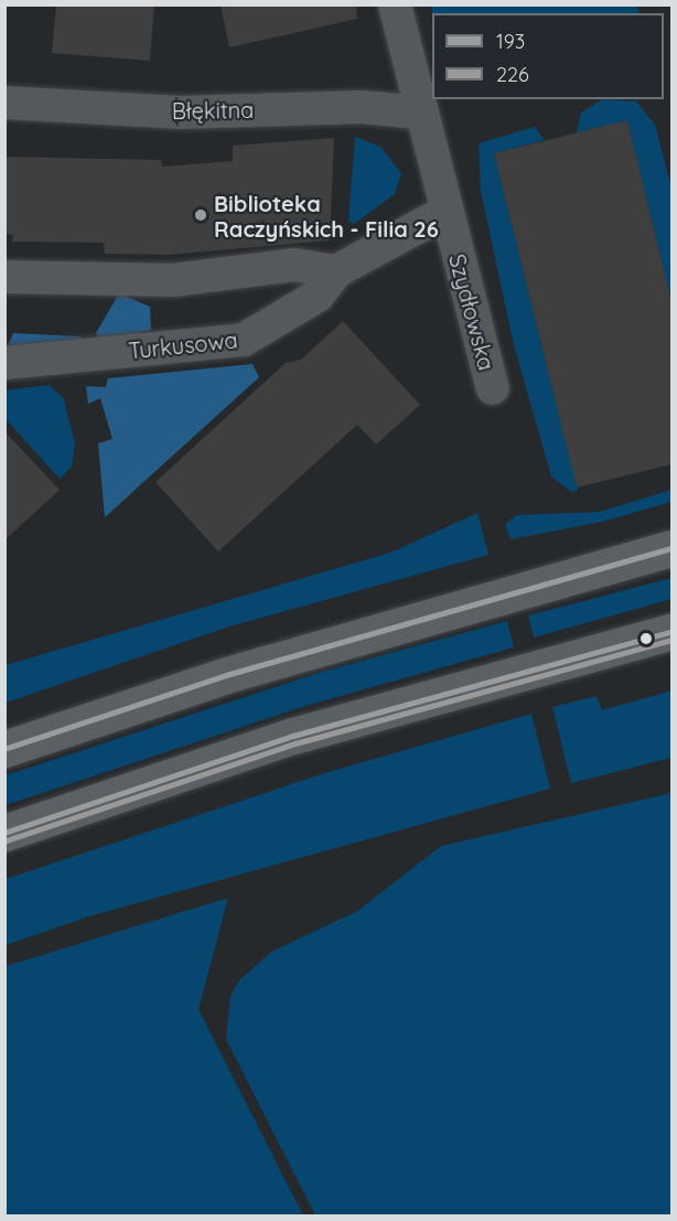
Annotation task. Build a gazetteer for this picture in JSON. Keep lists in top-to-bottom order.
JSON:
{
  "streets": {
    "street": ["Błękitna", "Szydłowska", "Turkusowa"]
  },
  "crossings": [
    ["Błękitna", "Szydłowska"],
    ["Szydłowska", "Turkusowa"]
  ],
  "places": ["Biblioteka Raczyńskich - Filia 26"],
  "lines": ["transit line 193", "transit line 226"],
  "legend": ["193", "226"]
}
